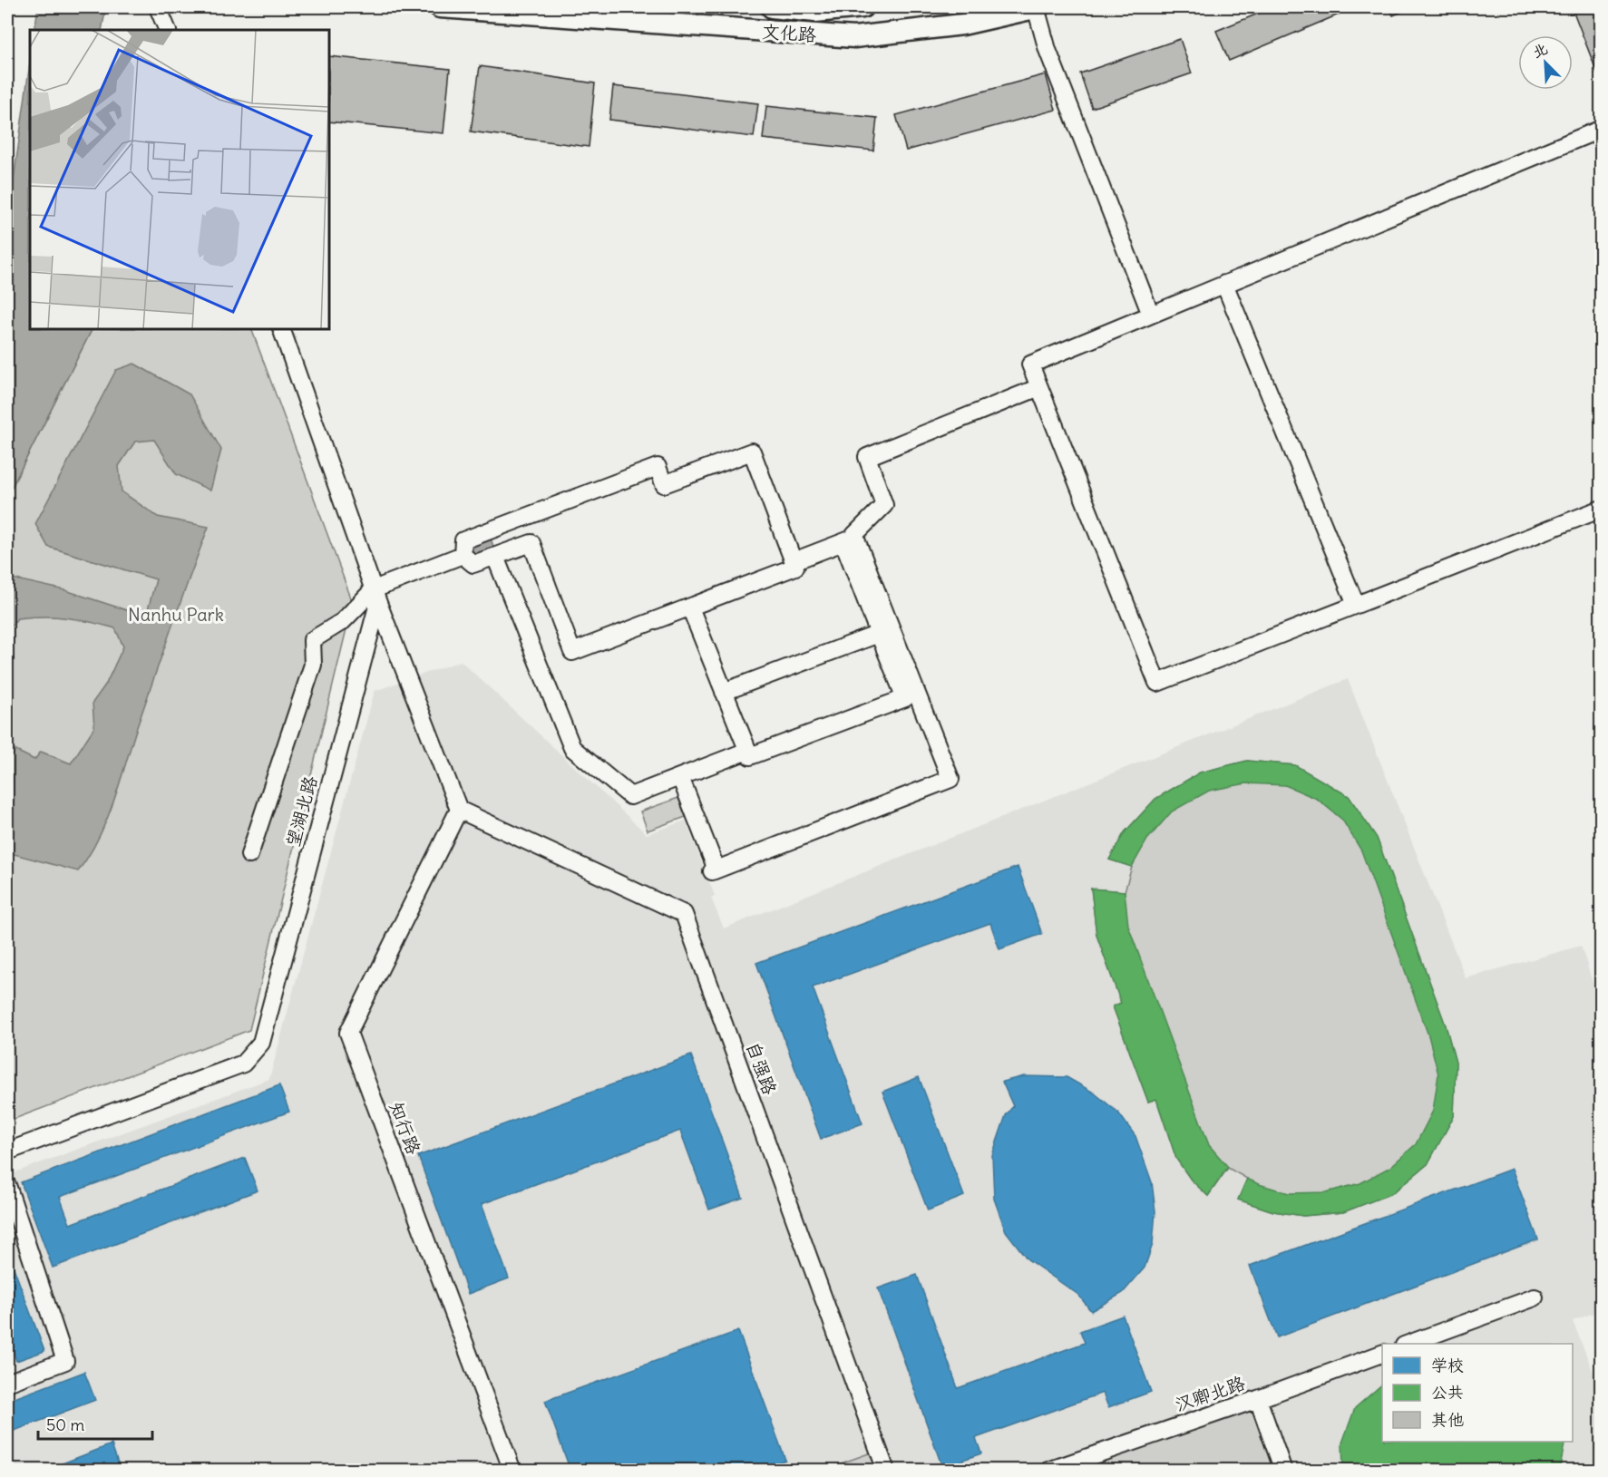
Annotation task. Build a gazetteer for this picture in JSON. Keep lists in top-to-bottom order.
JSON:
{
  "streets": {
    "main road": ["文化路"],
    "street": [
      "望湖北路",
      "自强路",
      "知行路",
      "汉卿北路"
    ]
  },
  "crossings": [
    ["自强路", "知行路"]
  ],
  "parks": ["Nanhu Park"],
  "legend": ["学校", "公共", "其他"],
  "scale_bar": "50 m",
  "north": "top left"
}
